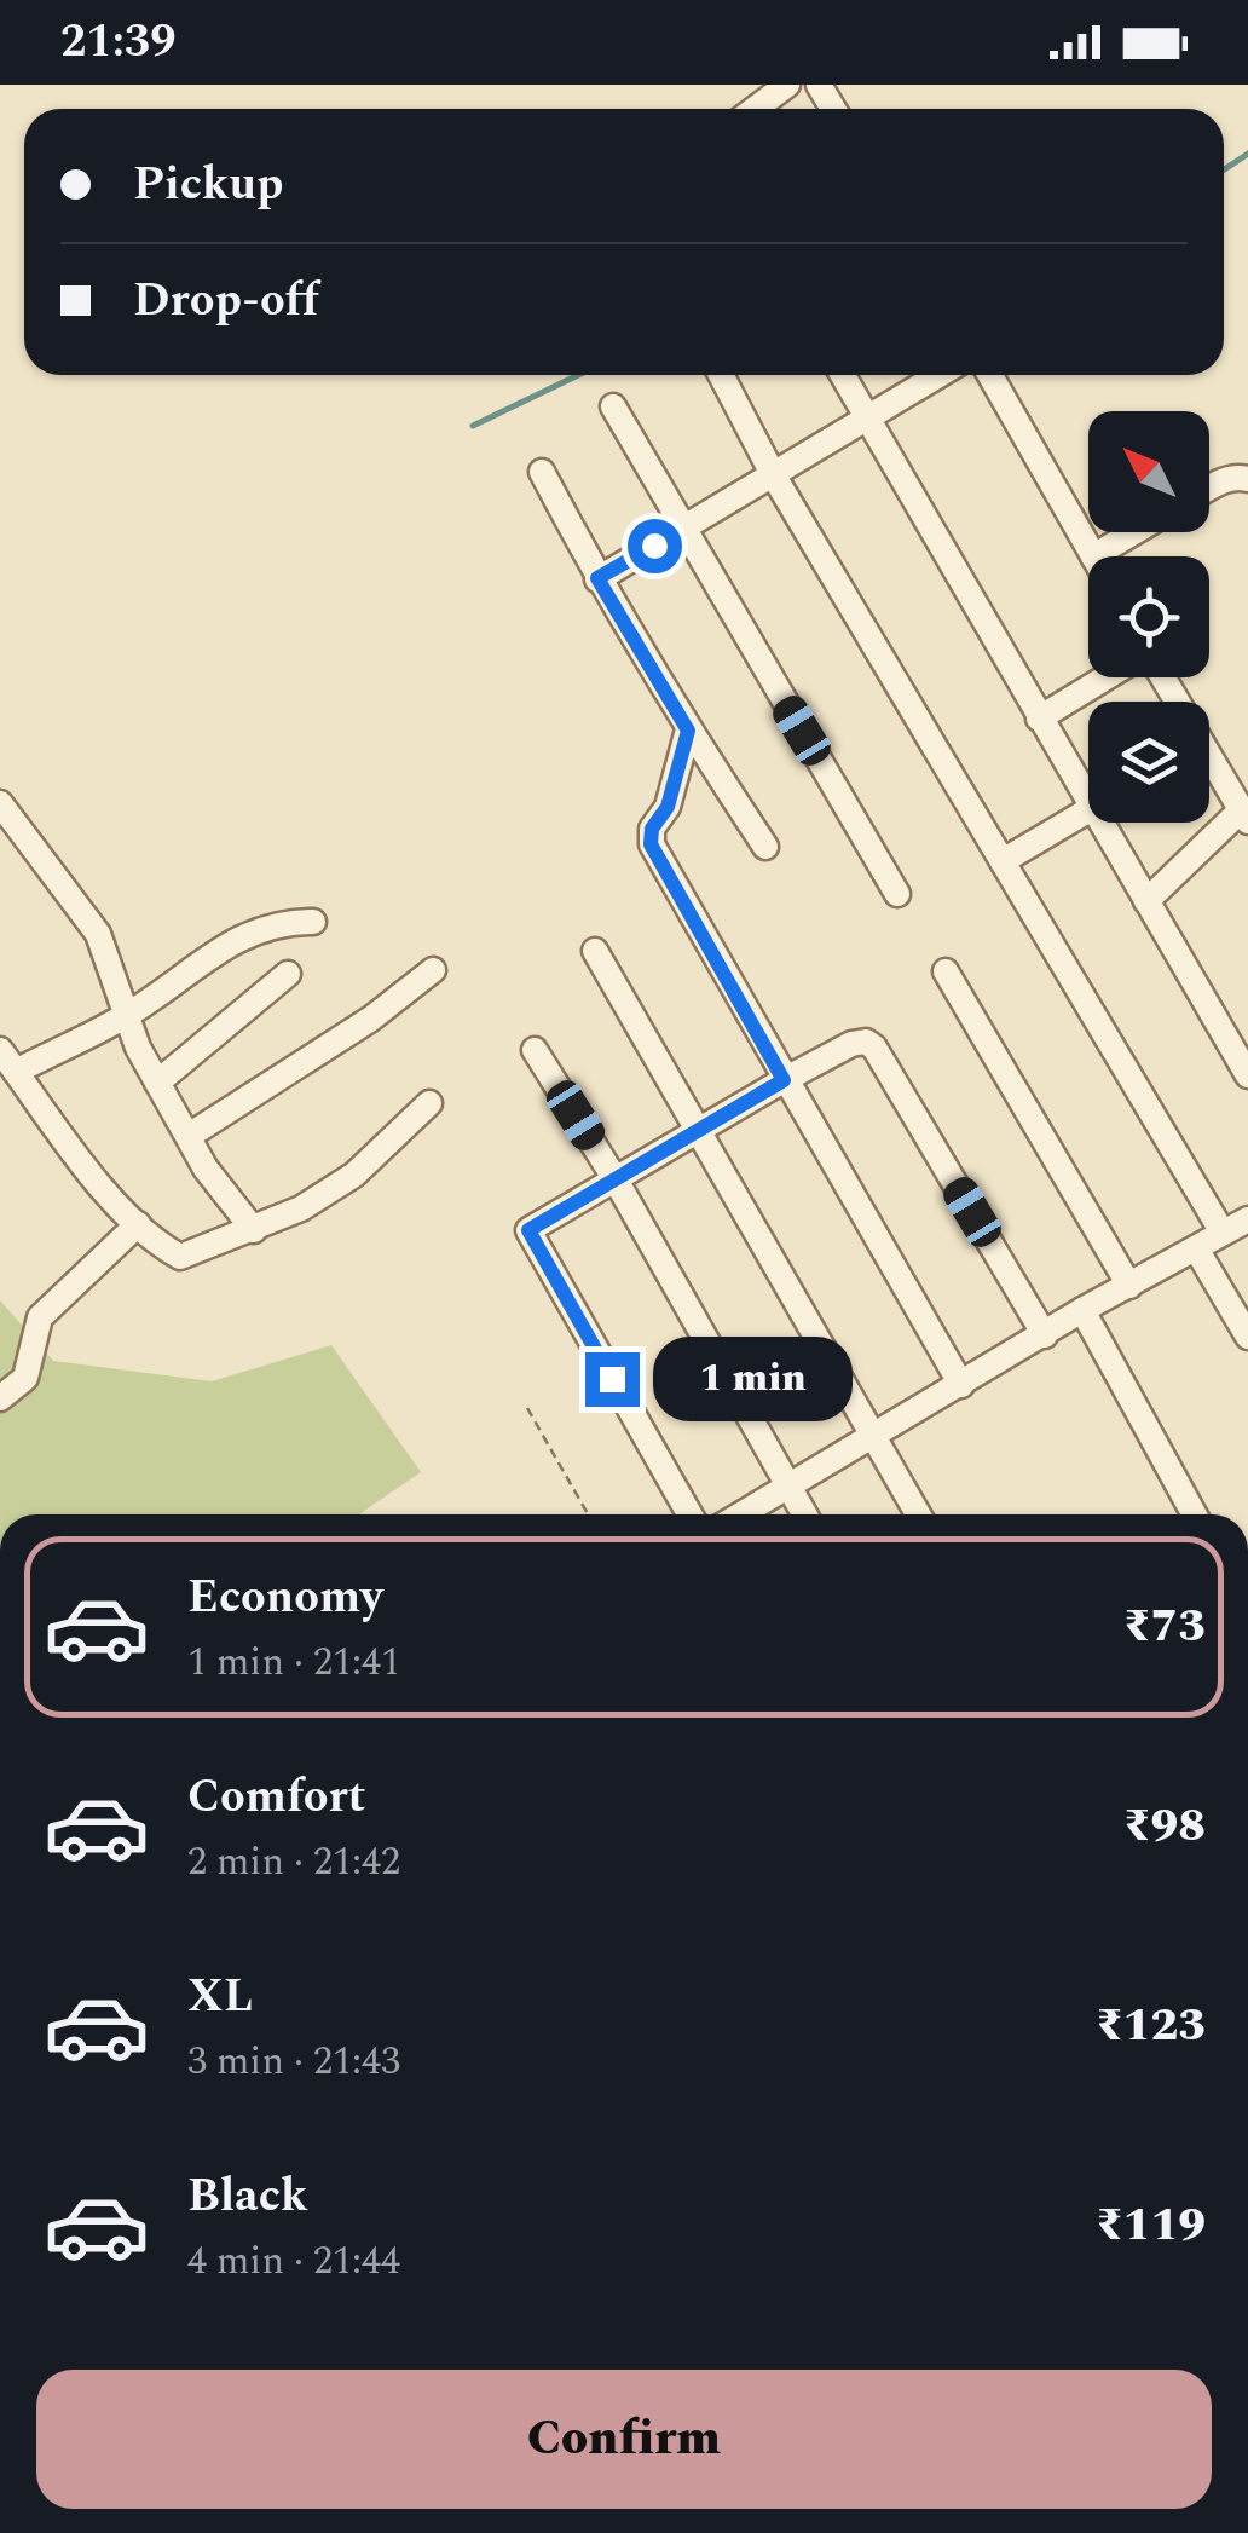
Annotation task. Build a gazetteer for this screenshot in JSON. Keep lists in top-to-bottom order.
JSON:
{
  "north": "top left",
  "page": {
    "status": "21:39",
    "banner": ["Pickup", "Drop-off"],
    "bubble": "1 min",
    "list": [
      {
        "name": "Economy",
        "note": "1 min · 21:41",
        "value": "₹73"
      },
      {
        "name": "Comfort",
        "note": "2 min · 21:42",
        "value": "₹98"
      },
      {
        "name": "XL",
        "note": "3 min · 21:43",
        "value": "₹123"
      },
      {
        "name": "Black",
        "note": "4 min · 21:44",
        "value": "₹119"
      }
    ],
    "buttons": "Confirm"
  }
}
